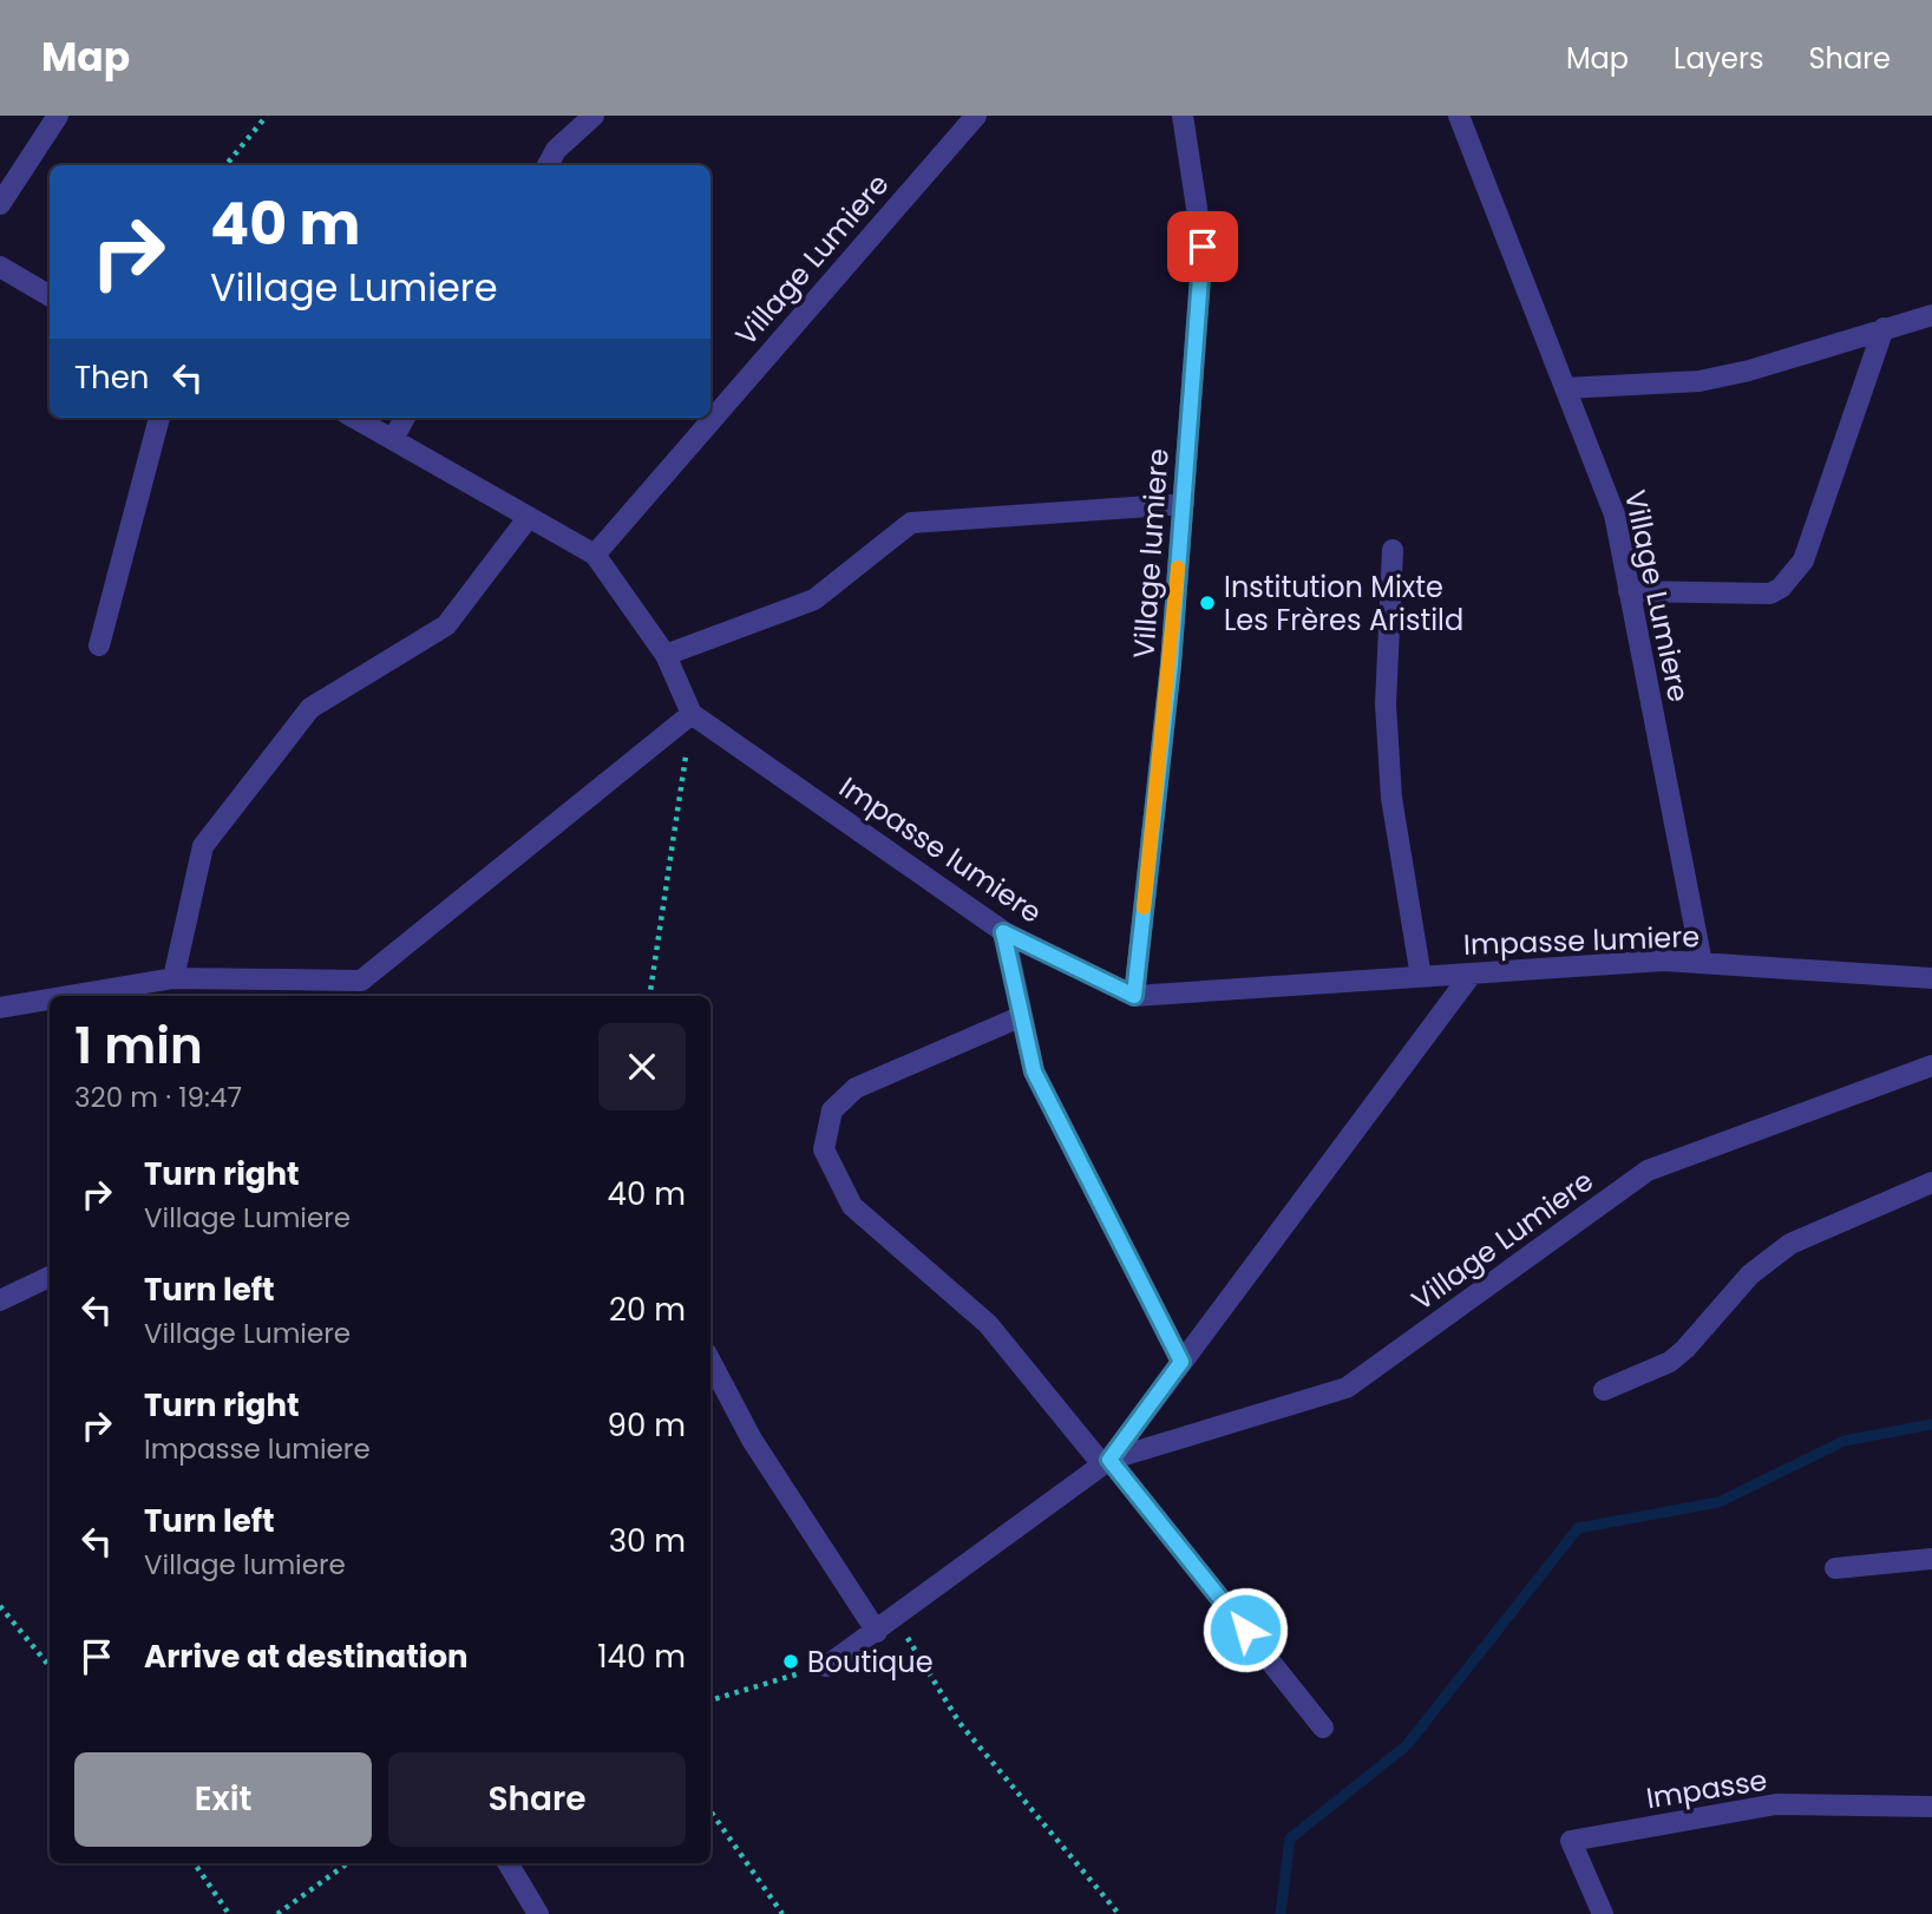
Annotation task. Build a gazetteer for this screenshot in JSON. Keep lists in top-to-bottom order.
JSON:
{
  "streets": {
    "street": [
      "Village Lumiere",
      "Village lumiere",
      "Impasse lumiere",
      "Impasse"
    ]
  },
  "crossings": [
    ["Village Lumiere", "Impasse lumiere"],
    ["Village lumiere", "Impasse lumiere"]
  ],
  "places": ["Institution Mixte Les Frères Aristild", "Boutique"],
  "page": {
    "header": "Map",
    "nav": ["Map", "Layers", "Share"],
    "turn": ["40 m", "Village Lumiere"],
    "then": "Then",
    "heading": ["1 min", "320 m · 19:47"],
    "list": [
      {
        "name": "Turn right",
        "note": "Village Lumiere",
        "value": "40 m"
      },
      {
        "name": "Turn left",
        "note": "Village Lumiere",
        "value": "20 m"
      },
      {
        "name": "Turn right",
        "note": "Impasse lumiere",
        "value": "90 m"
      },
      {
        "name": "Turn left",
        "note": "Village lumiere",
        "value": "30 m"
      },
      {
        "name": "Arrive at destination",
        "value": "140 m"
      }
    ],
    "buttons": ["Exit", "Share"]
  }
}
